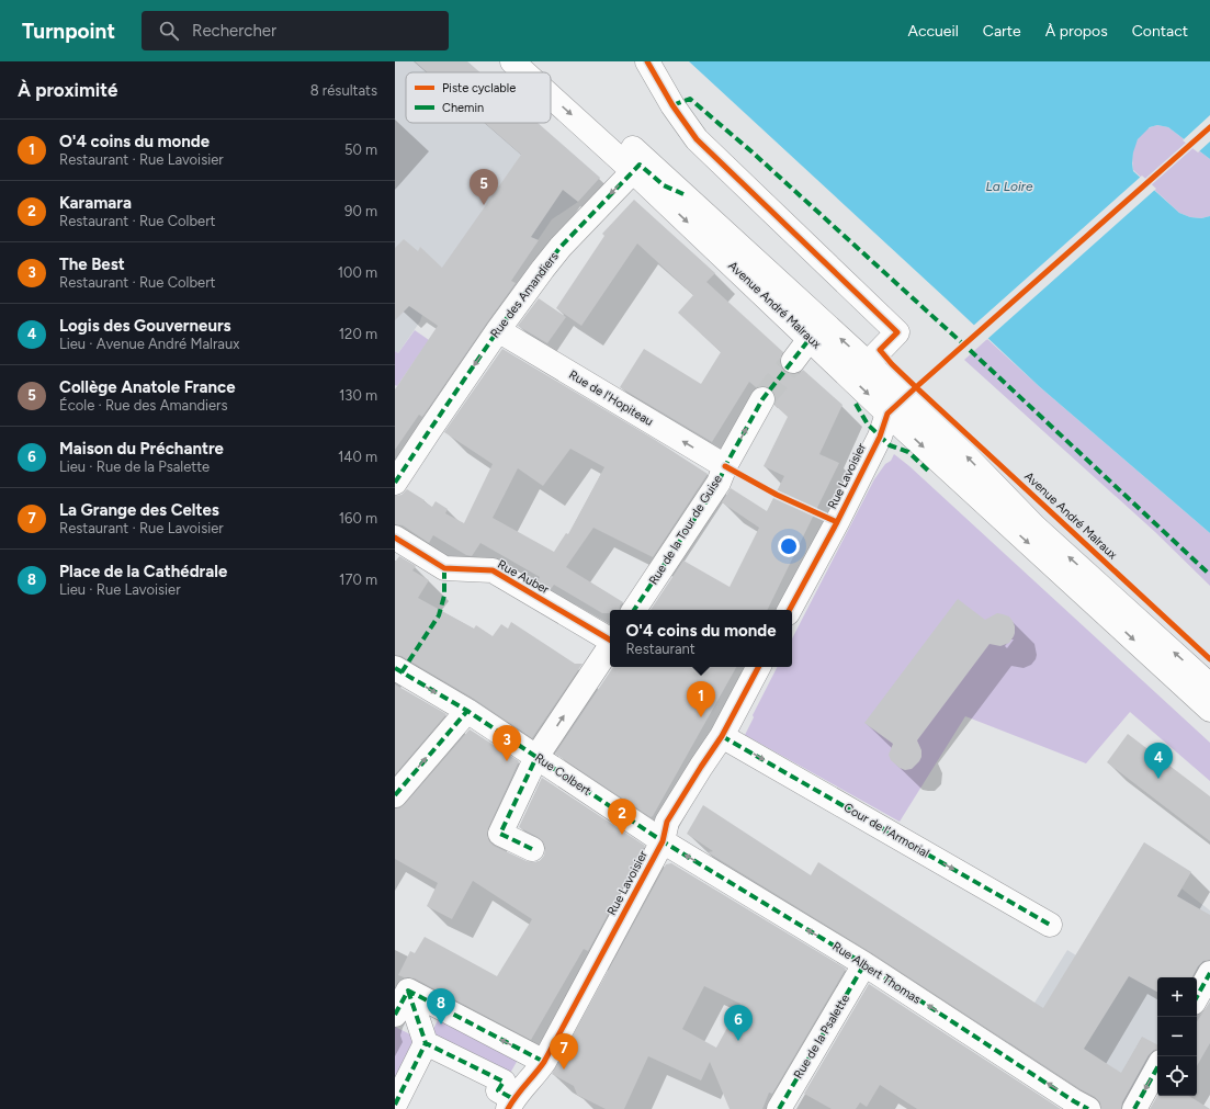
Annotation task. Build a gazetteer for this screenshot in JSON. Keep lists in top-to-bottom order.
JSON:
{
  "streets": {
    "street": [
      "Rue des Amandiers",
      "Avenue André Malraux",
      "Rue de l'Hopiteau",
      "Rue Lavoisier",
      "Rue de la Tour de Guise",
      "Rue Auber",
      "Rue Colbert",
      "Cour de l'Armorial",
      "Rue Albert Thomas",
      "Rue de la Psalette"
    ]
  },
  "crossings": [
    ["Rue des Amandiers", "Avenue André Malraux"],
    ["Rue des Amandiers", "Rue de l'Hopiteau"],
    ["Avenue André Malraux", "Rue Lavoisier"],
    ["Rue de l'Hopiteau", "Rue de la Tour de Guise"],
    ["Rue Lavoisier", "Rue Colbert"],
    ["Rue Lavoisier", "Cour de l'Armorial"],
    ["Rue Lavoisier", "Rue Albert Thomas"],
    ["Rue Colbert", "Rue Albert Thomas"],
    ["Rue Albert Thomas", "Rue de la Psalette"]
  ],
  "one_way": [
    "Rue des Amandiers",
    "Rue de l'Hopiteau",
    "Cour de l'Armorial",
    "Rue Albert Thomas"
  ],
  "water": ["La Loire"],
  "legend": ["Piste cyclable", "Chemin"],
  "page": {
    "header": "Turnpoint",
    "search": "Rechercher",
    "nav": [
      "Accueil",
      "Carte",
      "À propos",
      "Contact"
    ],
    "heading": ["À proximité", "8 résultats"],
    "list": [
      {
        "mark": "1",
        "name": "O'4 coins du monde",
        "note": "Restaurant · Rue Lavoisier",
        "value": "50 m"
      },
      {
        "mark": "2",
        "name": "Karamara",
        "note": "Restaurant · Rue Colbert",
        "value": "90 m"
      },
      {
        "mark": "3",
        "name": "The Best",
        "note": "Restaurant · Rue Colbert",
        "value": "100 m"
      },
      {
        "mark": "4",
        "name": "Logis des Gouverneurs",
        "note": "Lieu · Avenue André Malraux",
        "value": "120 m"
      },
      {
        "mark": "5",
        "name": "Collège Anatole France",
        "note": "École · Rue des Amandiers",
        "value": "130 m"
      },
      {
        "mark": "6",
        "name": "Maison du Préchantre",
        "note": "Lieu · Rue de la Psalette",
        "value": "140 m"
      },
      {
        "mark": "7",
        "name": "La Grange des Celtes",
        "note": "Restaurant · Rue Lavoisier",
        "value": "160 m"
      },
      {
        "mark": "8",
        "name": "Place de la Cathédrale",
        "note": "Lieu · Rue Lavoisier",
        "value": "170 m"
      }
    ],
    "pins": [
      "5",
      "1",
      "3",
      "4",
      "2",
      "8",
      "6",
      "7"
    ],
    "popup": ["O'4 coins du monde", "Restaurant"],
    "map_buttons": ["+", "−"]
  }
}
